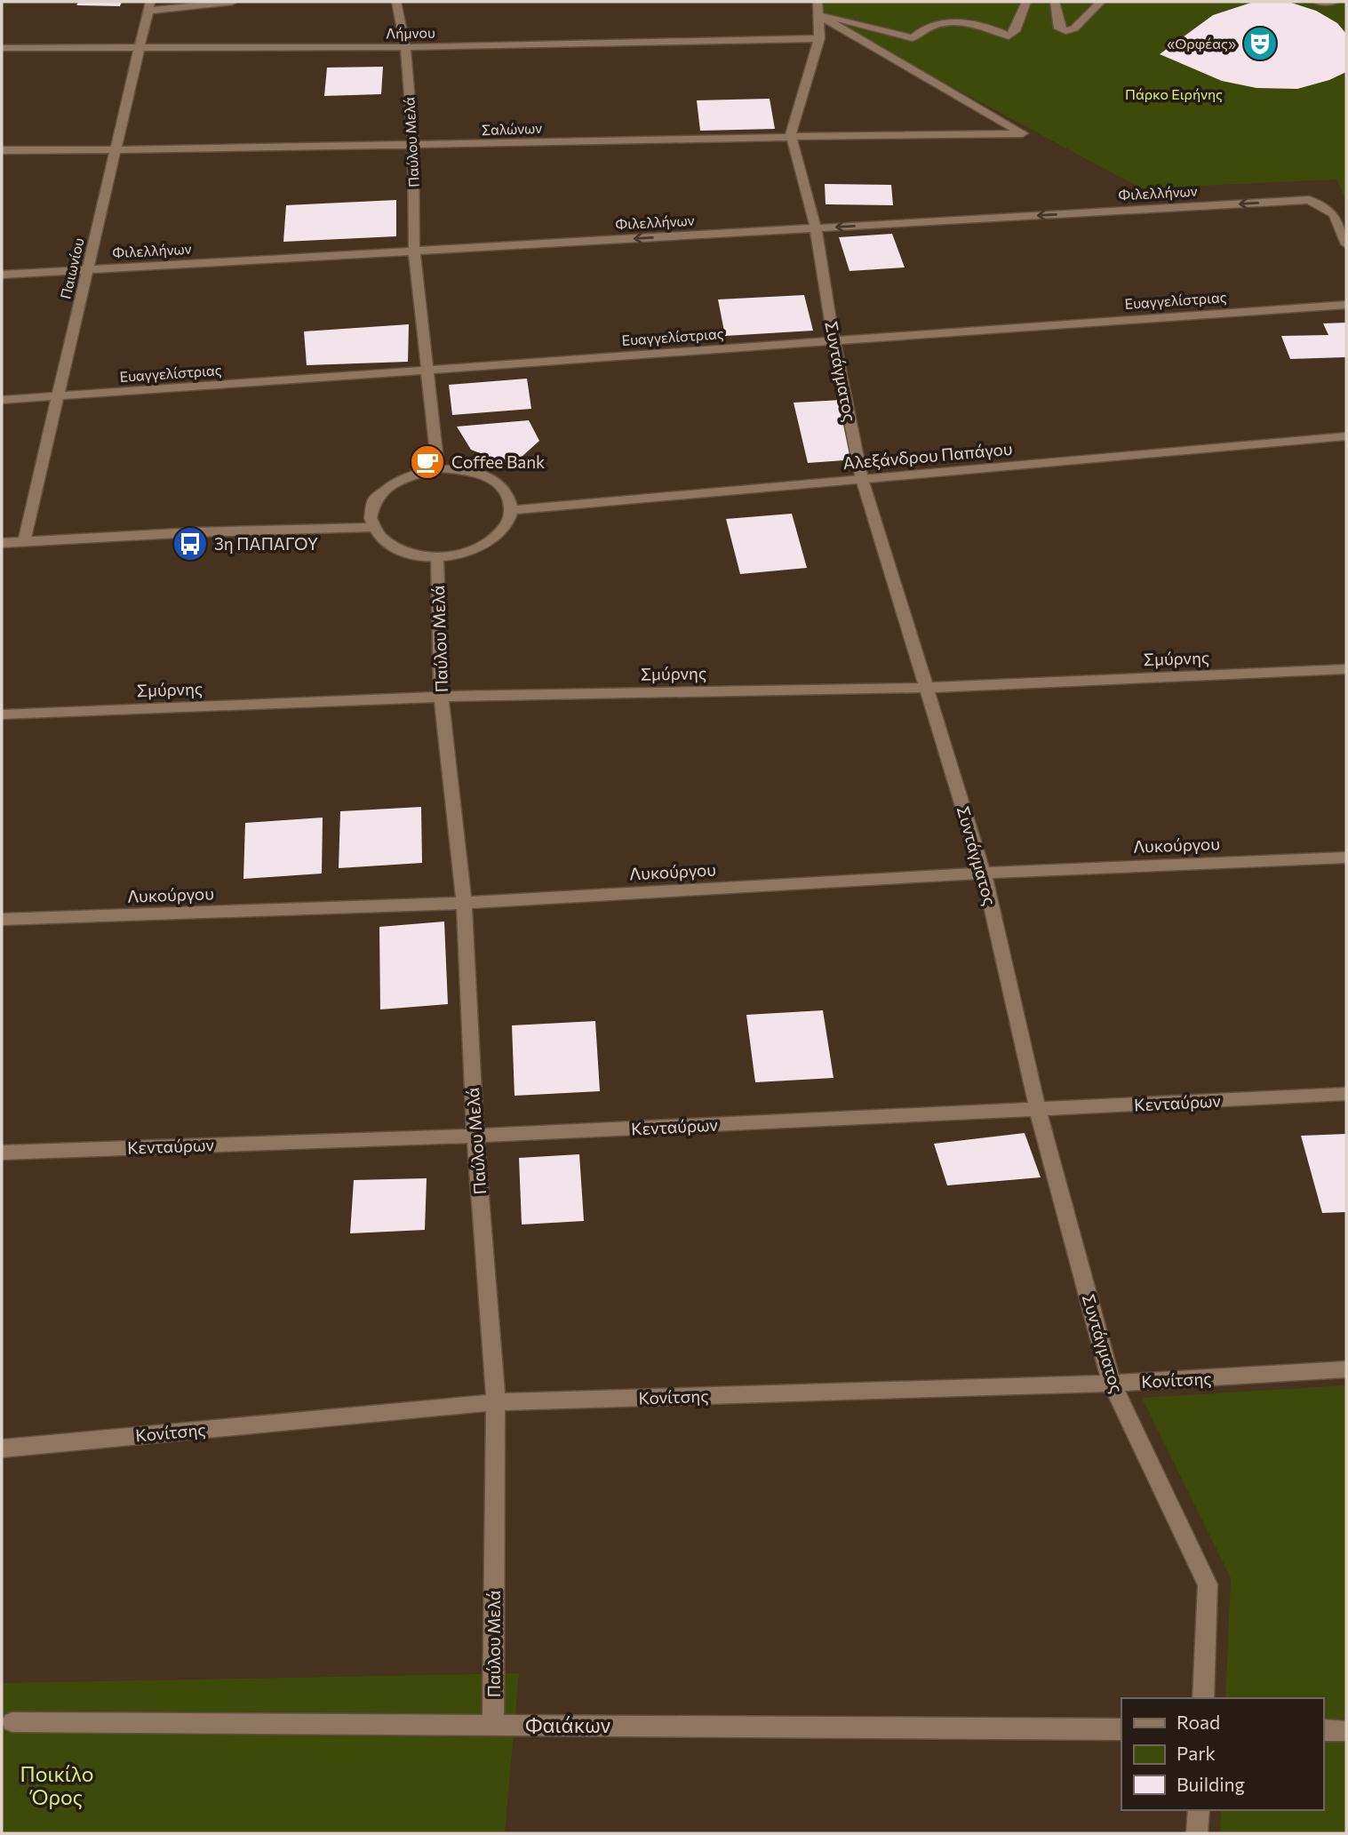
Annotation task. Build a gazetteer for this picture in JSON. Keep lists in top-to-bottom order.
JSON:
{
  "streets": {
    "street": [
      "Λήμνου",
      "Σαλώνων",
      "Παύλου Μελά",
      "Φιλελλήνων",
      "Παιωνίου",
      "Ευαγγελίστριας",
      "Συντάγματος",
      "Αλεξάνδρου Παπάγου",
      "Σμύρνης",
      "Λυκούργου",
      "Κενταύρων",
      "Κονίτσης",
      "Φαιάκων"
    ]
  },
  "crossings": [
    ["Λήμνου", "Παύλου Μελά"],
    ["Λήμνου", "Παιωνίου"],
    ["Σαλώνων", "Παύλου Μελά"],
    ["Σαλώνων", "Παιωνίου"],
    ["Σαλώνων", "Συντάγματος"],
    ["Παύλου Μελά", "Φιλελλήνων"],
    ["Παύλου Μελά", "Ευαγγελίστριας"],
    ["Παύλου Μελά", "Αλεξάνδρου Παπάγου"],
    ["Παύλου Μελά", "Σμύρνης"],
    ["Παύλου Μελά", "Λυκούργου"],
    ["Παύλου Μελά", "Κενταύρων"],
    ["Παύλου Μελά", "Κονίτσης"],
    ["Παύλου Μελά", "Φαιάκων"],
    ["Φιλελλήνων", "Παιωνίου"],
    ["Φιλελλήνων", "Συντάγματος"],
    ["Παιωνίου", "Ευαγγελίστριας"],
    ["Ευαγγελίστριας", "Συντάγματος"],
    ["Συντάγματος", "Αλεξάνδρου Παπάγου"],
    ["Συντάγματος", "Σμύρνης"],
    ["Συντάγματος", "Λυκούργου"],
    ["Συντάγματος", "Κενταύρων"],
    ["Συντάγματος", "Κονίτσης"]
  ],
  "one_way": ["Φιλελλήνων"],
  "parks": ["Πάρκο Ειρήνης", "Ποικίλο Όρος"],
  "places": {
    "theatre": ["«Ορφέας»"],
    "cafe": ["Coffee Bank"],
    "bus stop": ["3η ΠΑΠΑΓΟΥ"]
  },
  "legend": ["Road", "Park", "Building"]
}
